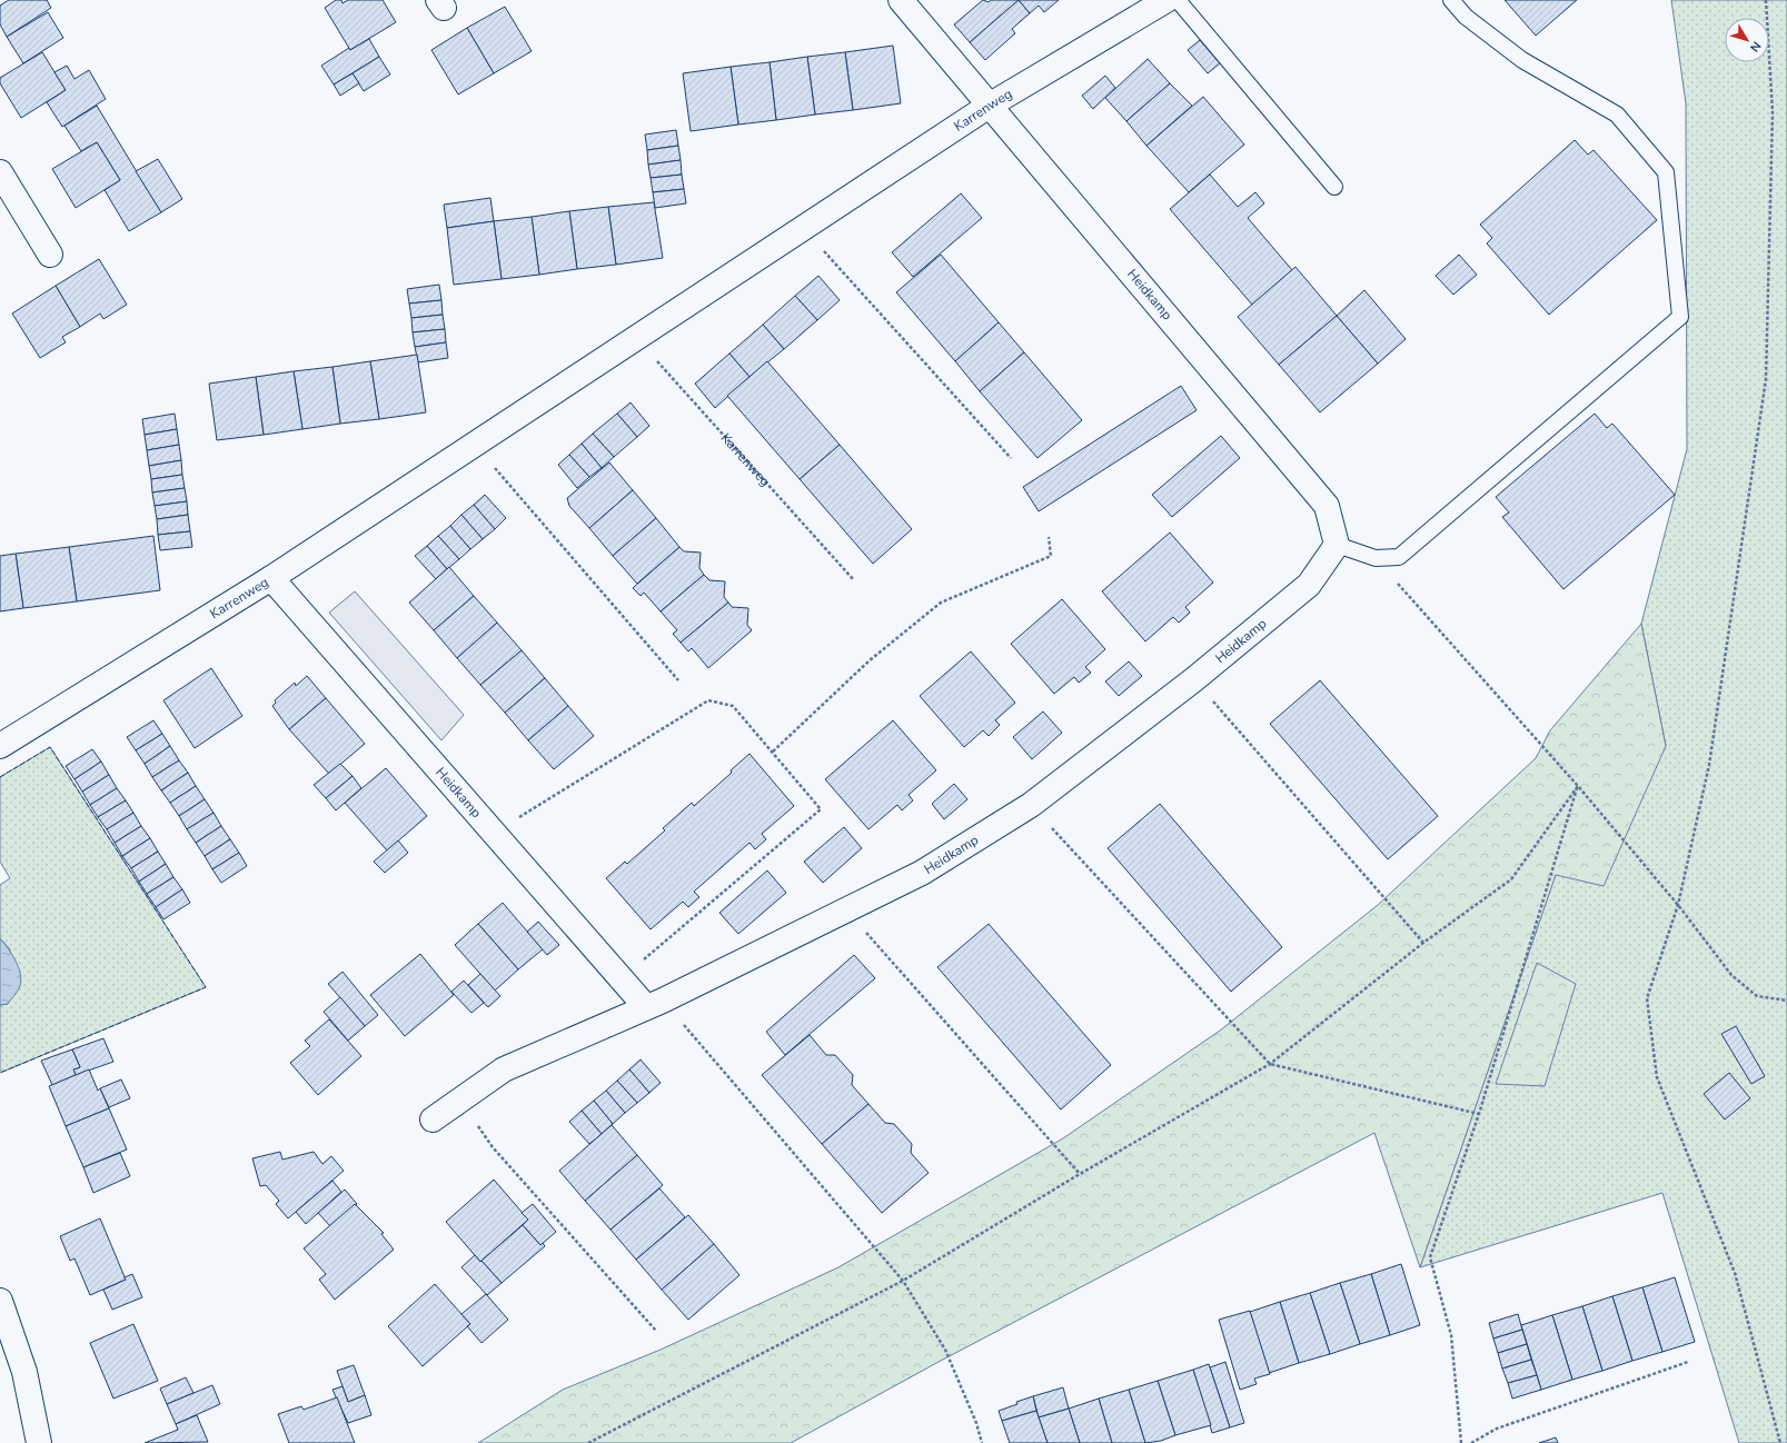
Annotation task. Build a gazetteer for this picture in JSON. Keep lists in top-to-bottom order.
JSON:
{
  "streets": {
    "street": ["Karrenweg", "Heidkamp"]
  },
  "crossings": [
    ["Karrenweg", "Heidkamp"]
  ],
  "north": "bottom right"
}
